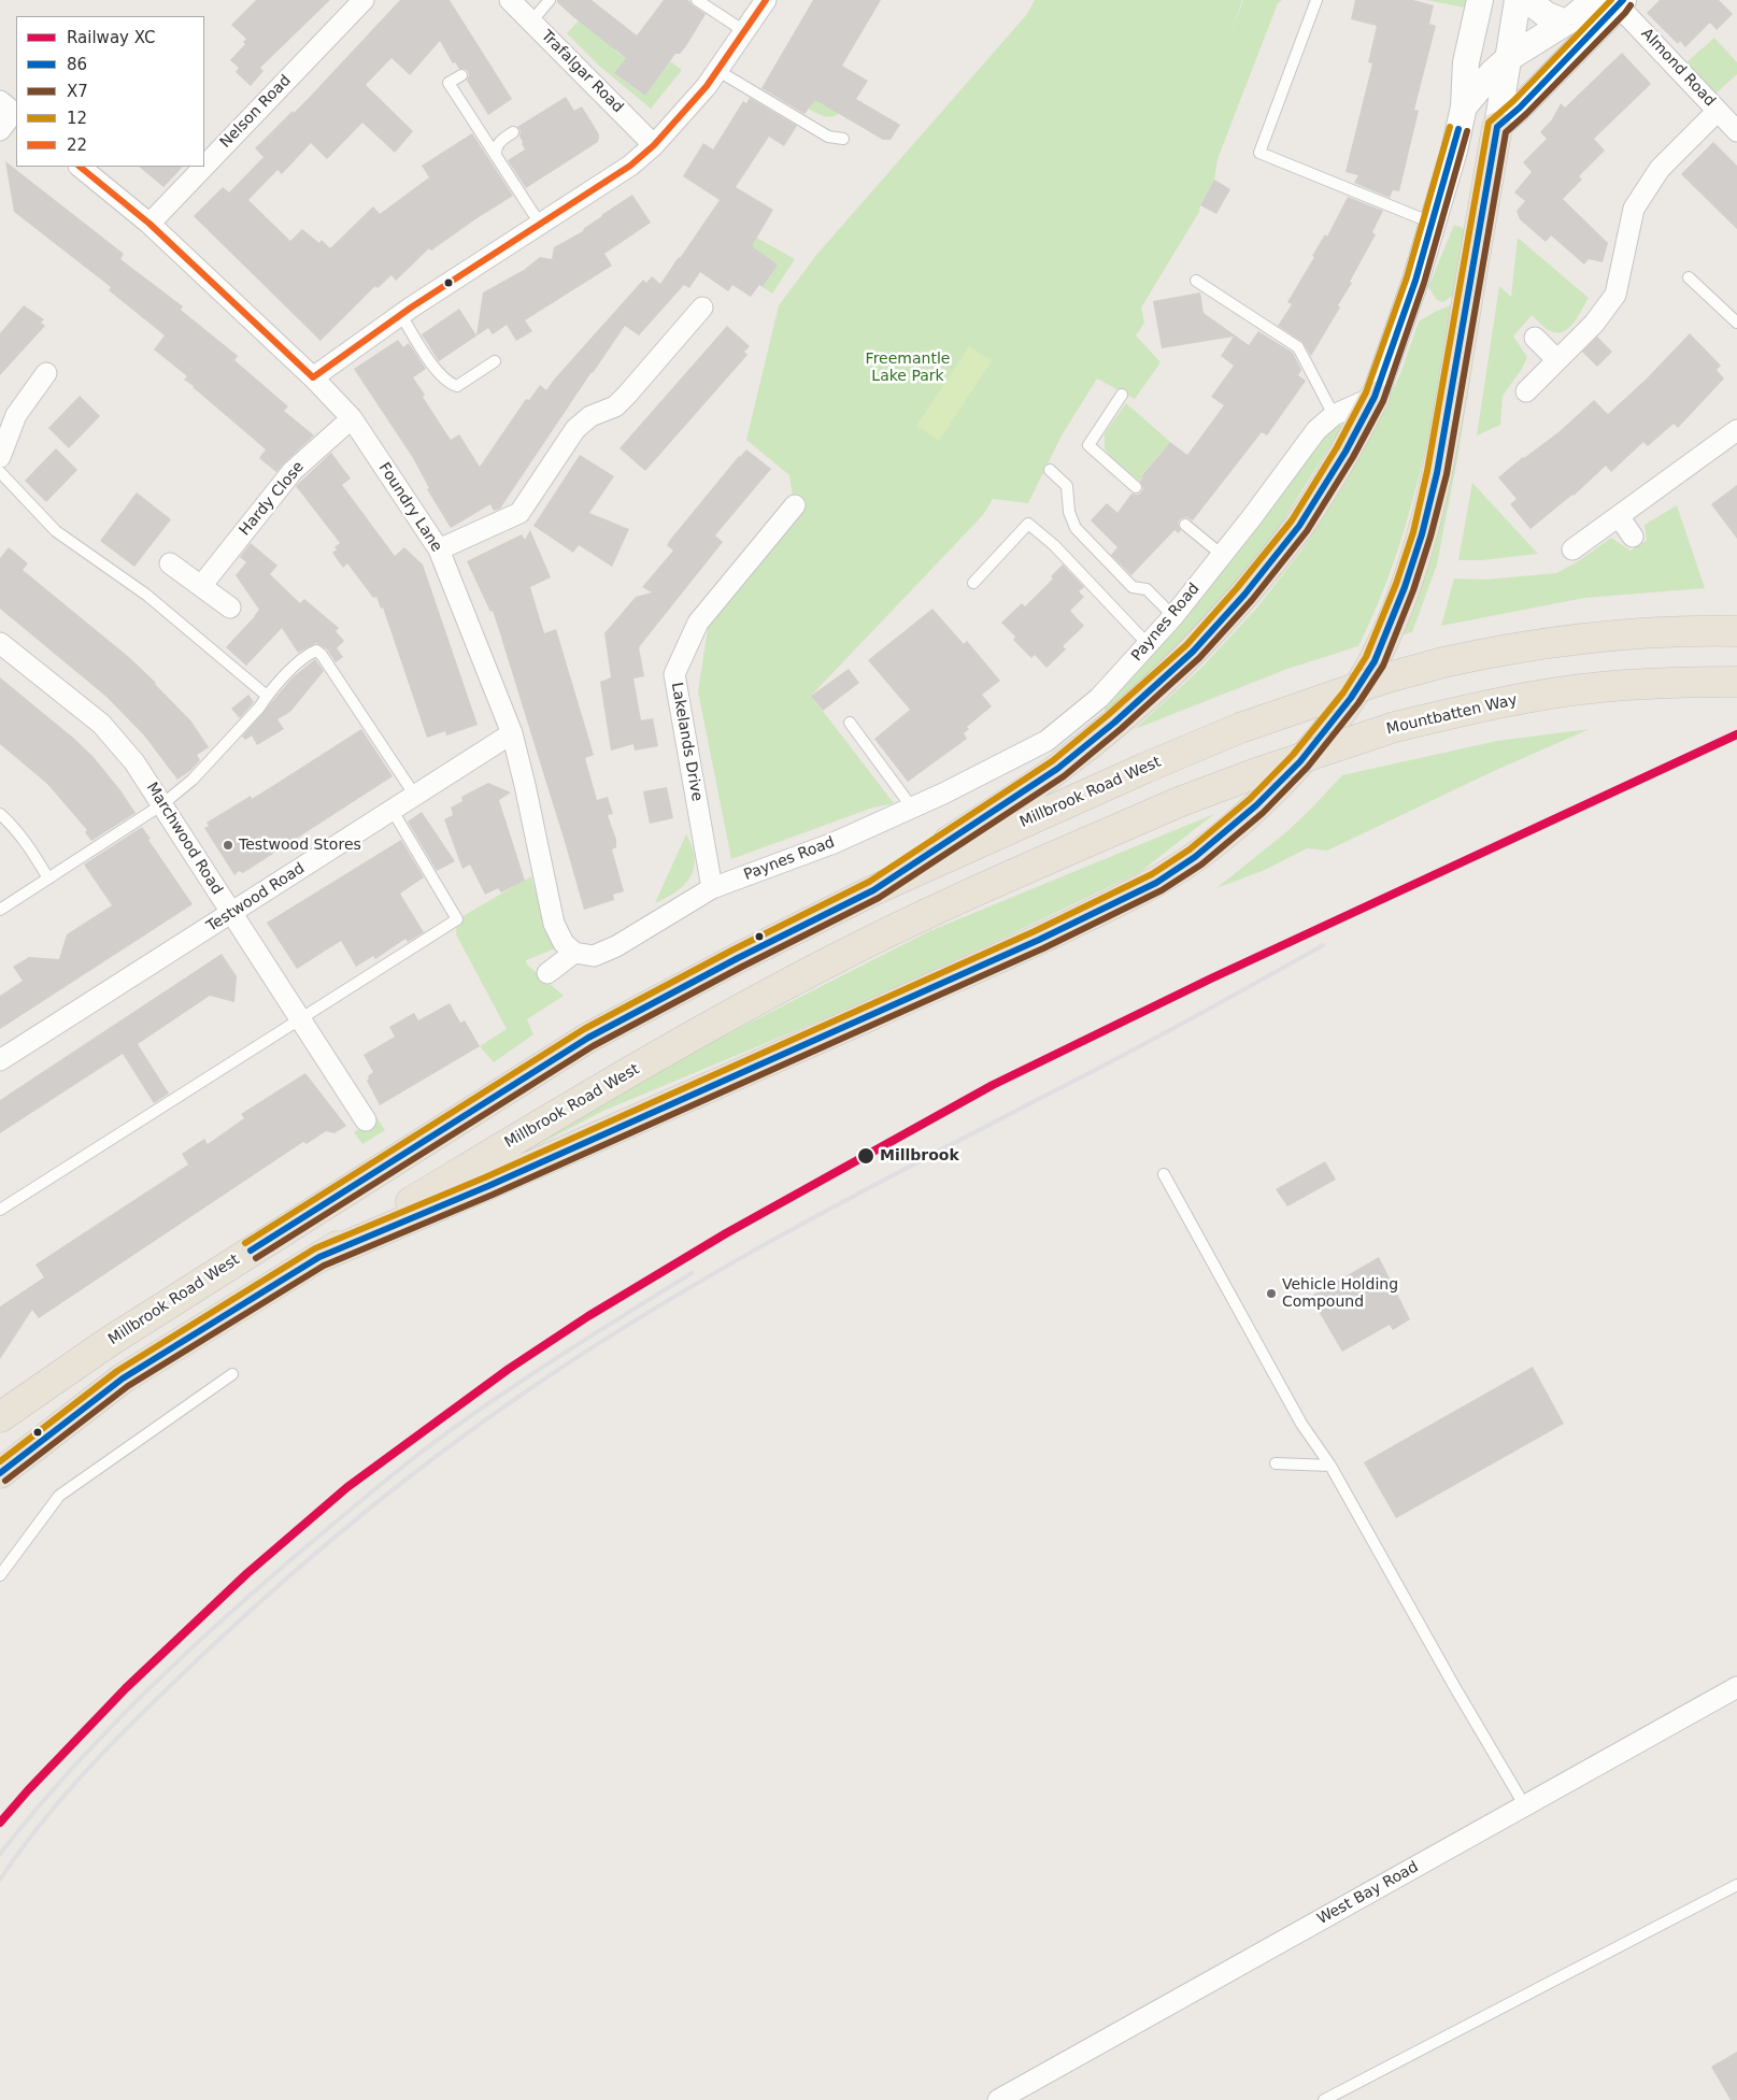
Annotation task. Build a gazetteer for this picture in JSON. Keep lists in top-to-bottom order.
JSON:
{
  "streets": {
    "highway": ["Mountbatten Way", "Millbrook Road West"],
    "street": [
      "Almond Road",
      "Trafalgar Road",
      "Nelson Road",
      "Hardy Close",
      "Foundry Lane",
      "Paynes Road",
      "Lakelands Drive",
      "Marchwood Road",
      "Testwood Road",
      "West Bay Road"
    ]
  },
  "crossings": [
    ["Nelson Road", "Foundry Lane"],
    ["Hardy Close", "Foundry Lane"],
    ["Foundry Lane", "Paynes Road"],
    ["Foundry Lane", "Testwood Road"],
    ["Paynes Road", "Lakelands Drive"],
    ["Mountbatten Way", "Millbrook Road West"],
    ["Marchwood Road", "Testwood Road"]
  ],
  "parks": ["Freemantle Lake Park"],
  "places": ["Testwood Stores", "Millbrook", "Vehicle Holding Compound"],
  "lines": [
    "transit line 86",
    "transit line 12",
    "transit line 22",
    "transit line X7",
    "rail line XC"
  ],
  "legend": [
    "Railway XC",
    "86",
    "X7",
    "12",
    "22"
  ]
}
